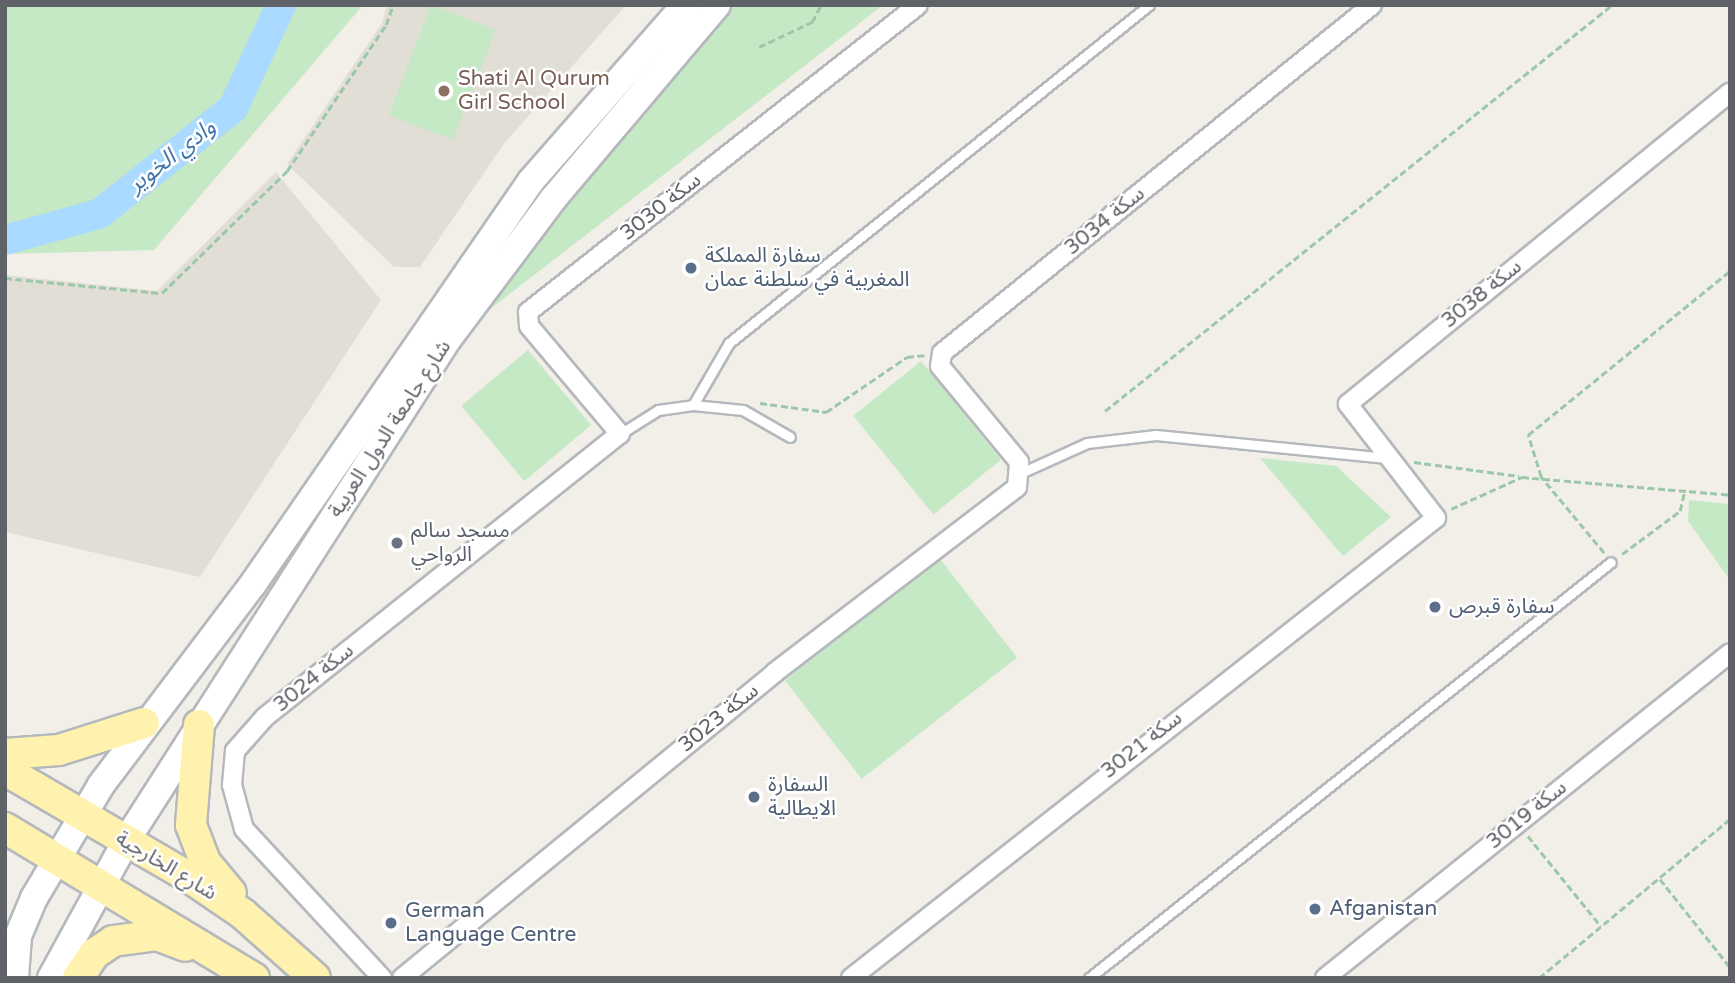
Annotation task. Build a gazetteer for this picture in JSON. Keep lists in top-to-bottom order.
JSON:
{
  "streets": {
    "main road": ["شارع جامعة الدول العربية", "شارع الخارجية"],
    "street": [
      "سكة 3030",
      "سكة 3034",
      "سكة 3038",
      "سكة 3024",
      "سكة 3023",
      "سكة 3021",
      "سكة 3019"
    ]
  },
  "crossings": [
    ["سكة 3030", "سكة 3024"],
    ["سكة 3038", "سكة 3021"],
    ["شارع جامعة الدول العربية", "شارع الخارجية"]
  ],
  "water": ["وادي الخوير"],
  "places": [
    "Shati Al Qurum Girl School",
    "سفارة المملكة المغربية في سلطنة عمان",
    "مسجد سالم الرواحي",
    "سفارة قبرص",
    "السفارة الايطالية",
    "Afganistan",
    "German Language Centre"
  ]
}
